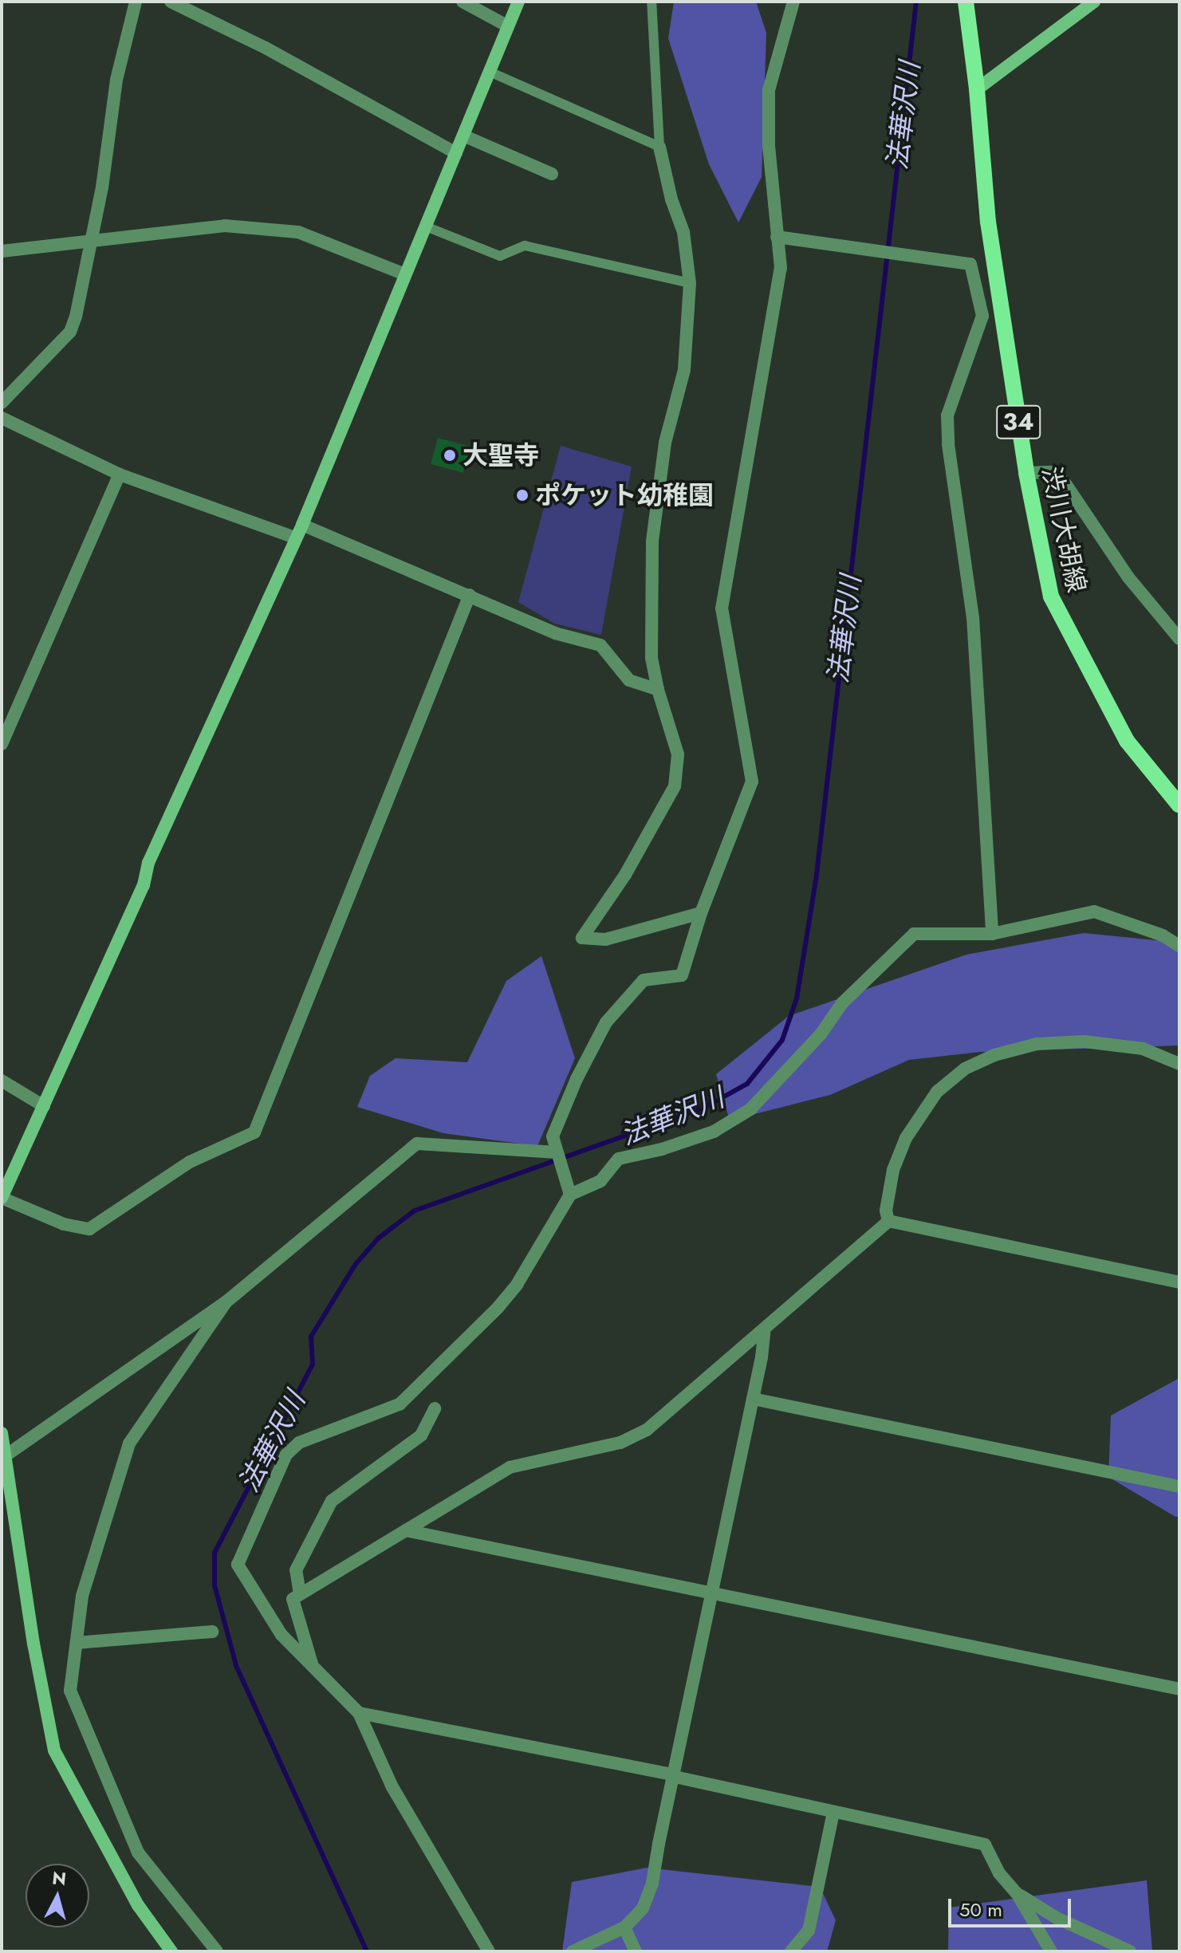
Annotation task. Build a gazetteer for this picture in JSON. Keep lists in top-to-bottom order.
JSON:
{
  "streets": {
    "main road": ["34", "渋川大胡線"]
  },
  "water": ["法華沢川"],
  "places": ["大聖寺", "ポケット幼稚園"],
  "scale_bar": "50 m",
  "north": "top"
}
